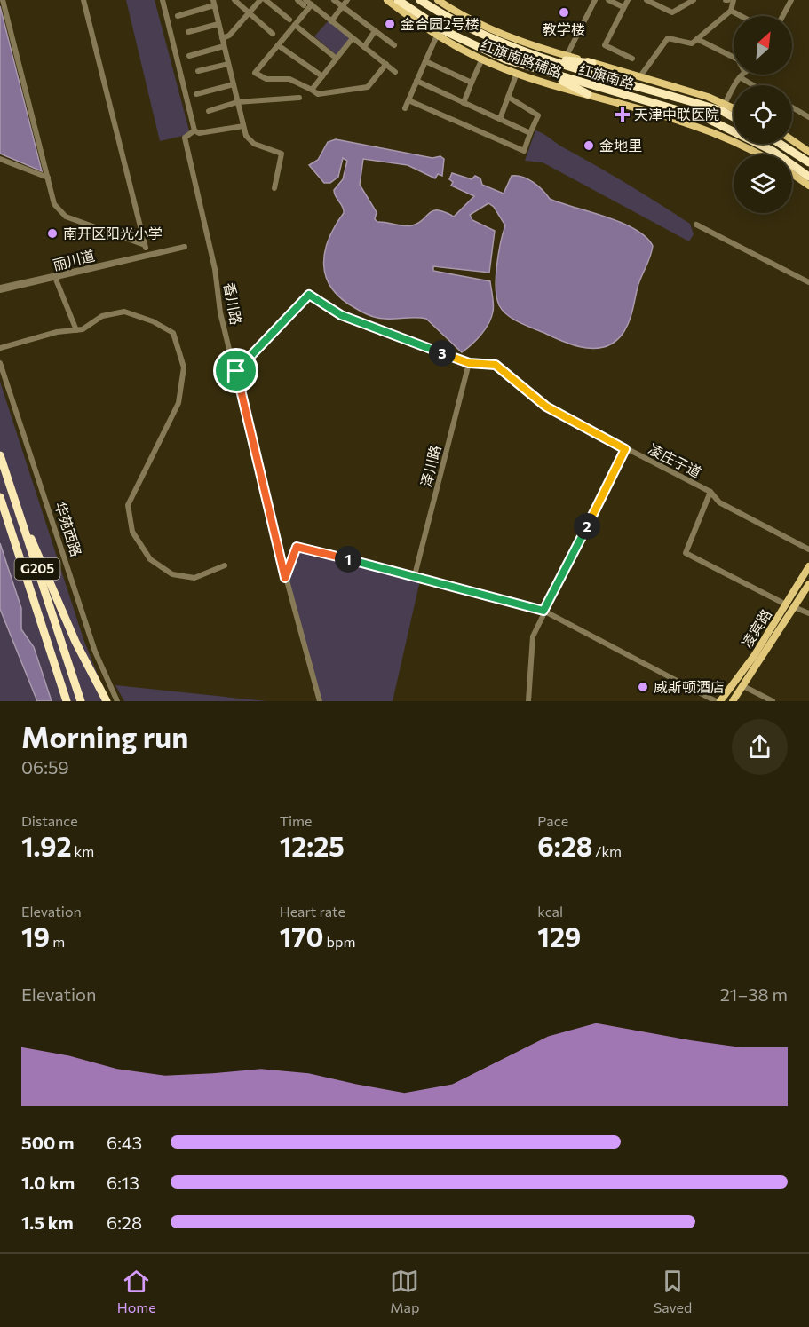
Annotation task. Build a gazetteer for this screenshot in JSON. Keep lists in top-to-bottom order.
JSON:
{
  "streets": {
    "highway": ["红旗南路", "G205"],
    "main road": ["红旗南路辅路", "凌宾路"],
    "street": [
      "丽川道",
      "香川路",
      "凌庄子道",
      "泽川路",
      "华苑西路"
    ]
  },
  "crossings": [
    ["香川路", "凌庄子道"],
    ["凌庄子道", "泽川路"],
    ["凌庄子道", "凌宾路"]
  ],
  "places": {
    "other": [
      "教学楼",
      "金合园2号楼",
      "金地里",
      "南开区阳光小学",
      "威斯顿酒店"
    ],
    "health": ["天津中联医院"]
  },
  "north": "top right",
  "page": {
    "pins": ["3", "2", "1"],
    "heading": ["Morning run", "06:59"],
    "stats": [
      ["Distance", "1.92 km"],
      ["Time", "12:25"],
      ["Pace", "6:28 /km"],
      ["Elevation", "19 m"],
      ["Heart rate", "170 bpm"],
      ["kcal", "129"]
    ],
    "chart": ["Elevation", "21–38 m"],
    "list": [
      {
        "name": "500 m",
        "note": "6:43"
      },
      {
        "name": "1.0 km",
        "note": "6:13"
      },
      {
        "name": "1.5 km",
        "note": "6:28"
      }
    ],
    "tabs": ["Home", "Map", "Saved"]
  }
}
